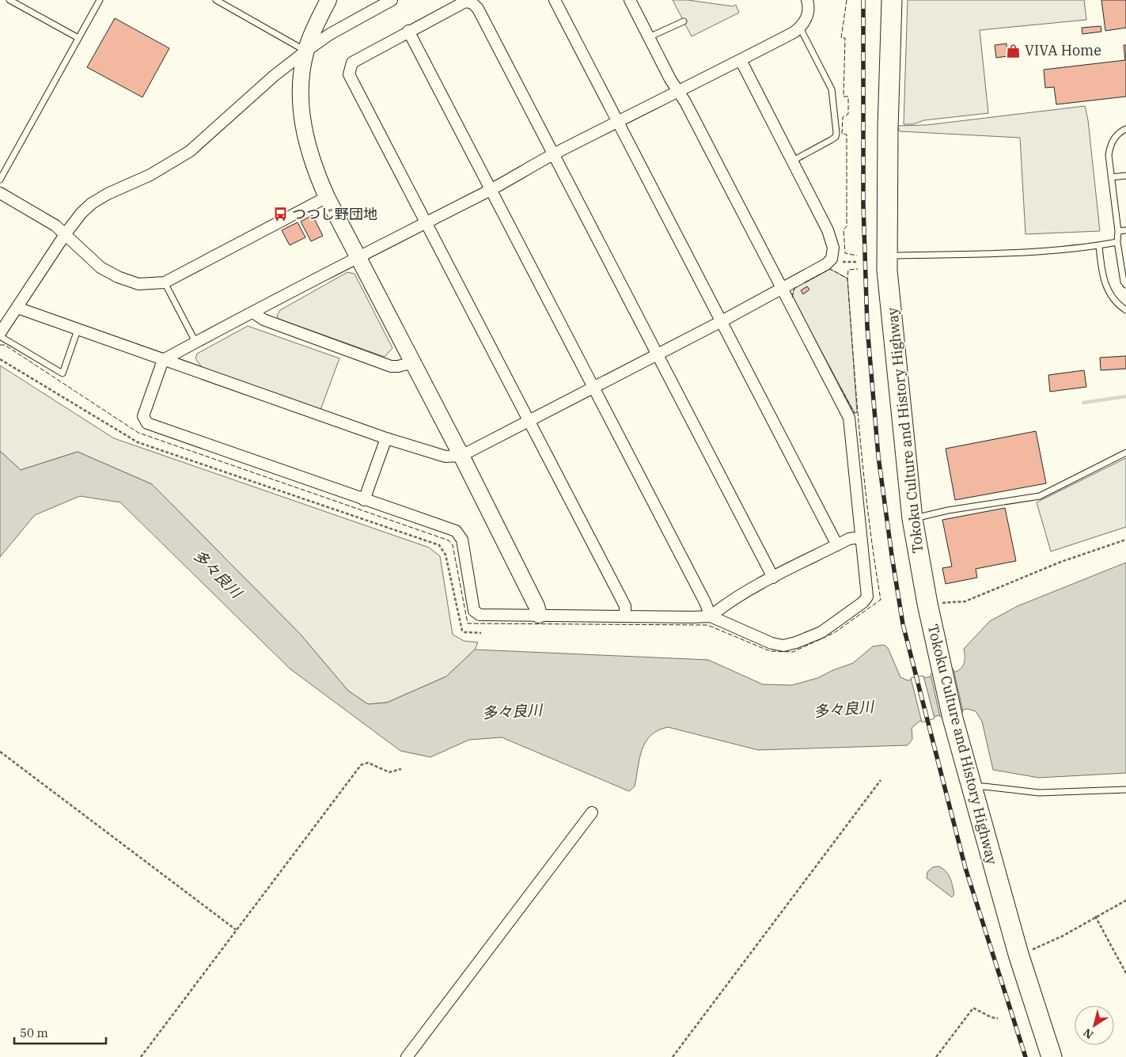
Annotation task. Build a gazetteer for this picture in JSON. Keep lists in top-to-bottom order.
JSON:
{
  "streets": {
    "highway": ["Tokoku Culture and History Highway"]
  },
  "water": ["多々良川"],
  "places": {
    "shop": ["VIVA Home"],
    "bus stop": ["つつじ野団地"]
  },
  "scale_bar": "50 m",
  "north": "bottom left"
}
